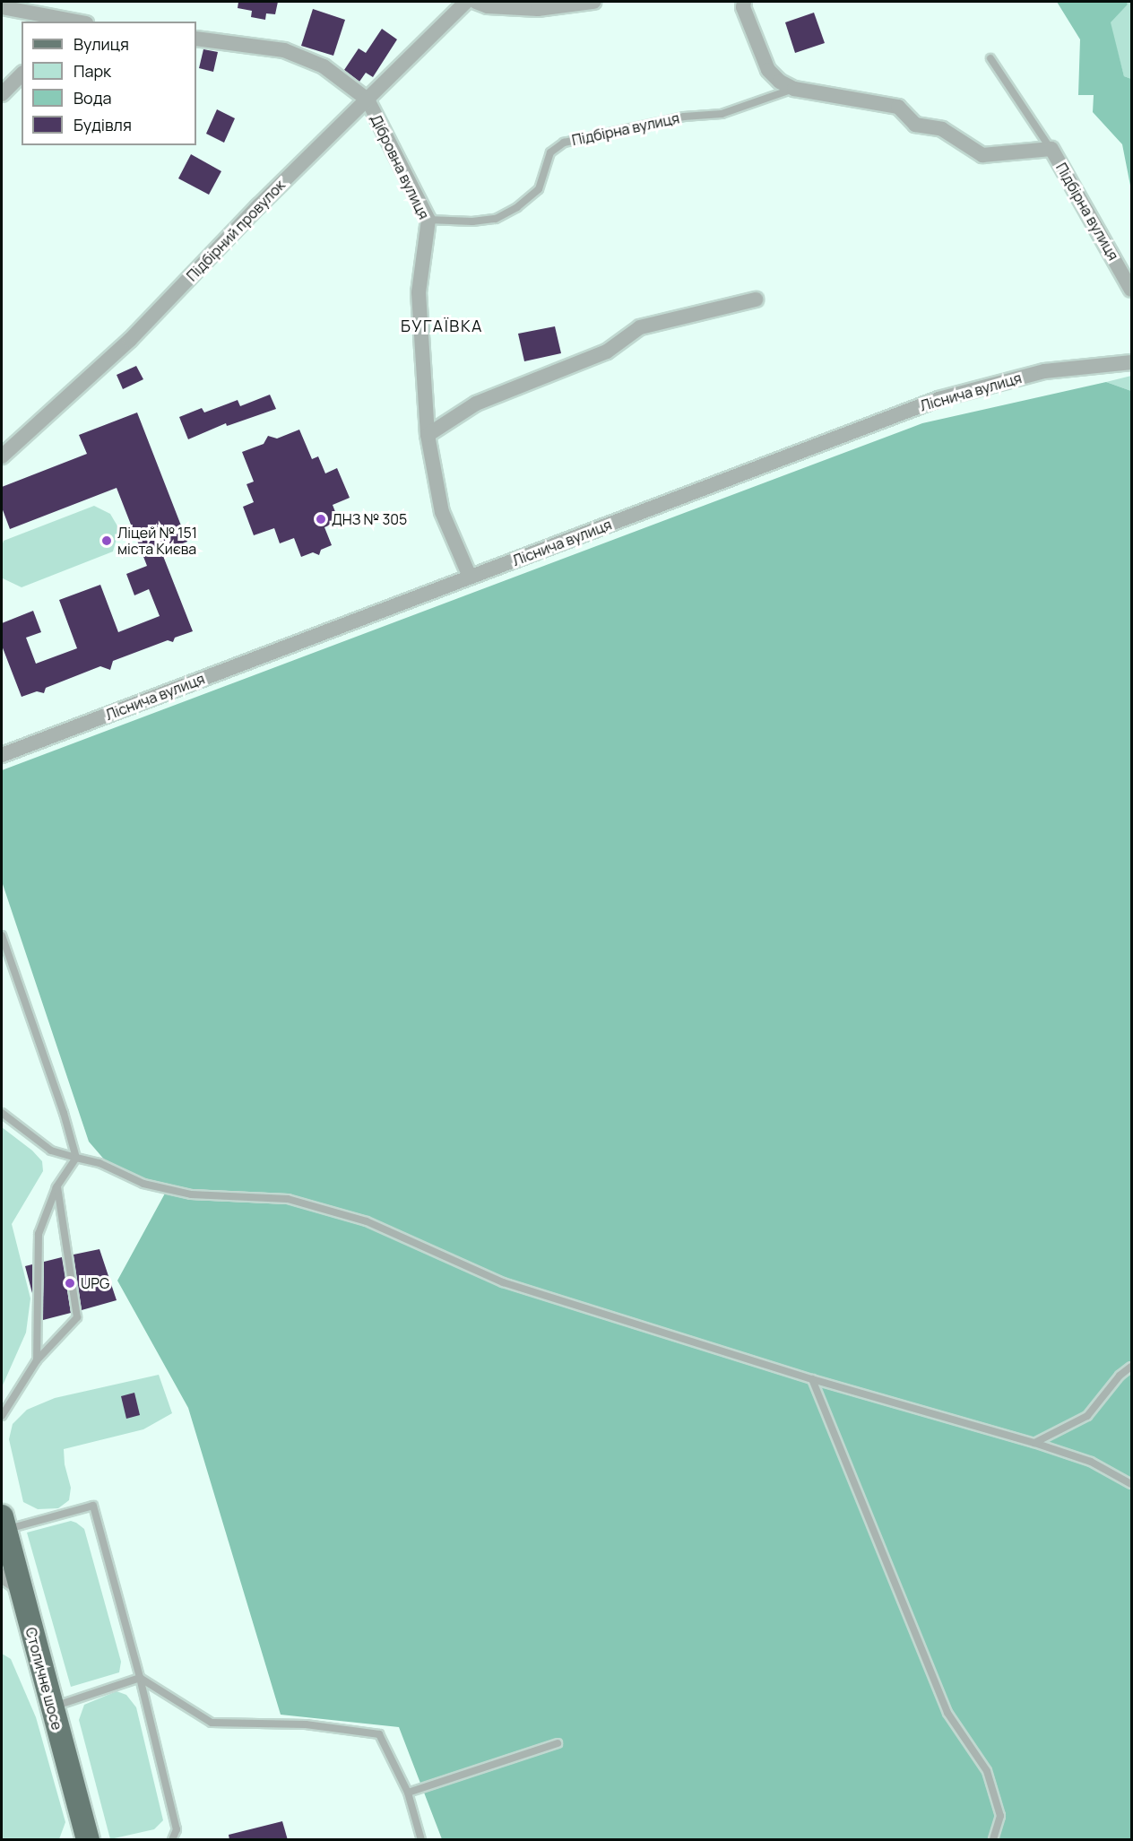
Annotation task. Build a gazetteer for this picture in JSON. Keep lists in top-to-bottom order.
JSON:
{
  "streets": {
    "main road": ["Столичне шосе"],
    "street": [
      "Підбірна вулиця",
      "Дібровна вулиця",
      "Підбірний провулок",
      "Ліснича вулиця"
    ]
  },
  "crossings": [
    ["Підбірна вулиця", "Дібровна вулиця"],
    ["Дібровна вулиця", "Підбірний провулок"],
    ["Дібровна вулиця", "Ліснича вулиця"]
  ],
  "districts": ["БУГАЇВКА"],
  "places": ["ДНЗ № 305", "Ліцей № 151 міста Києва", "UPG"],
  "legend": [
    "Вулиця",
    "Парк",
    "Вода",
    "Будівля"
  ]
}
